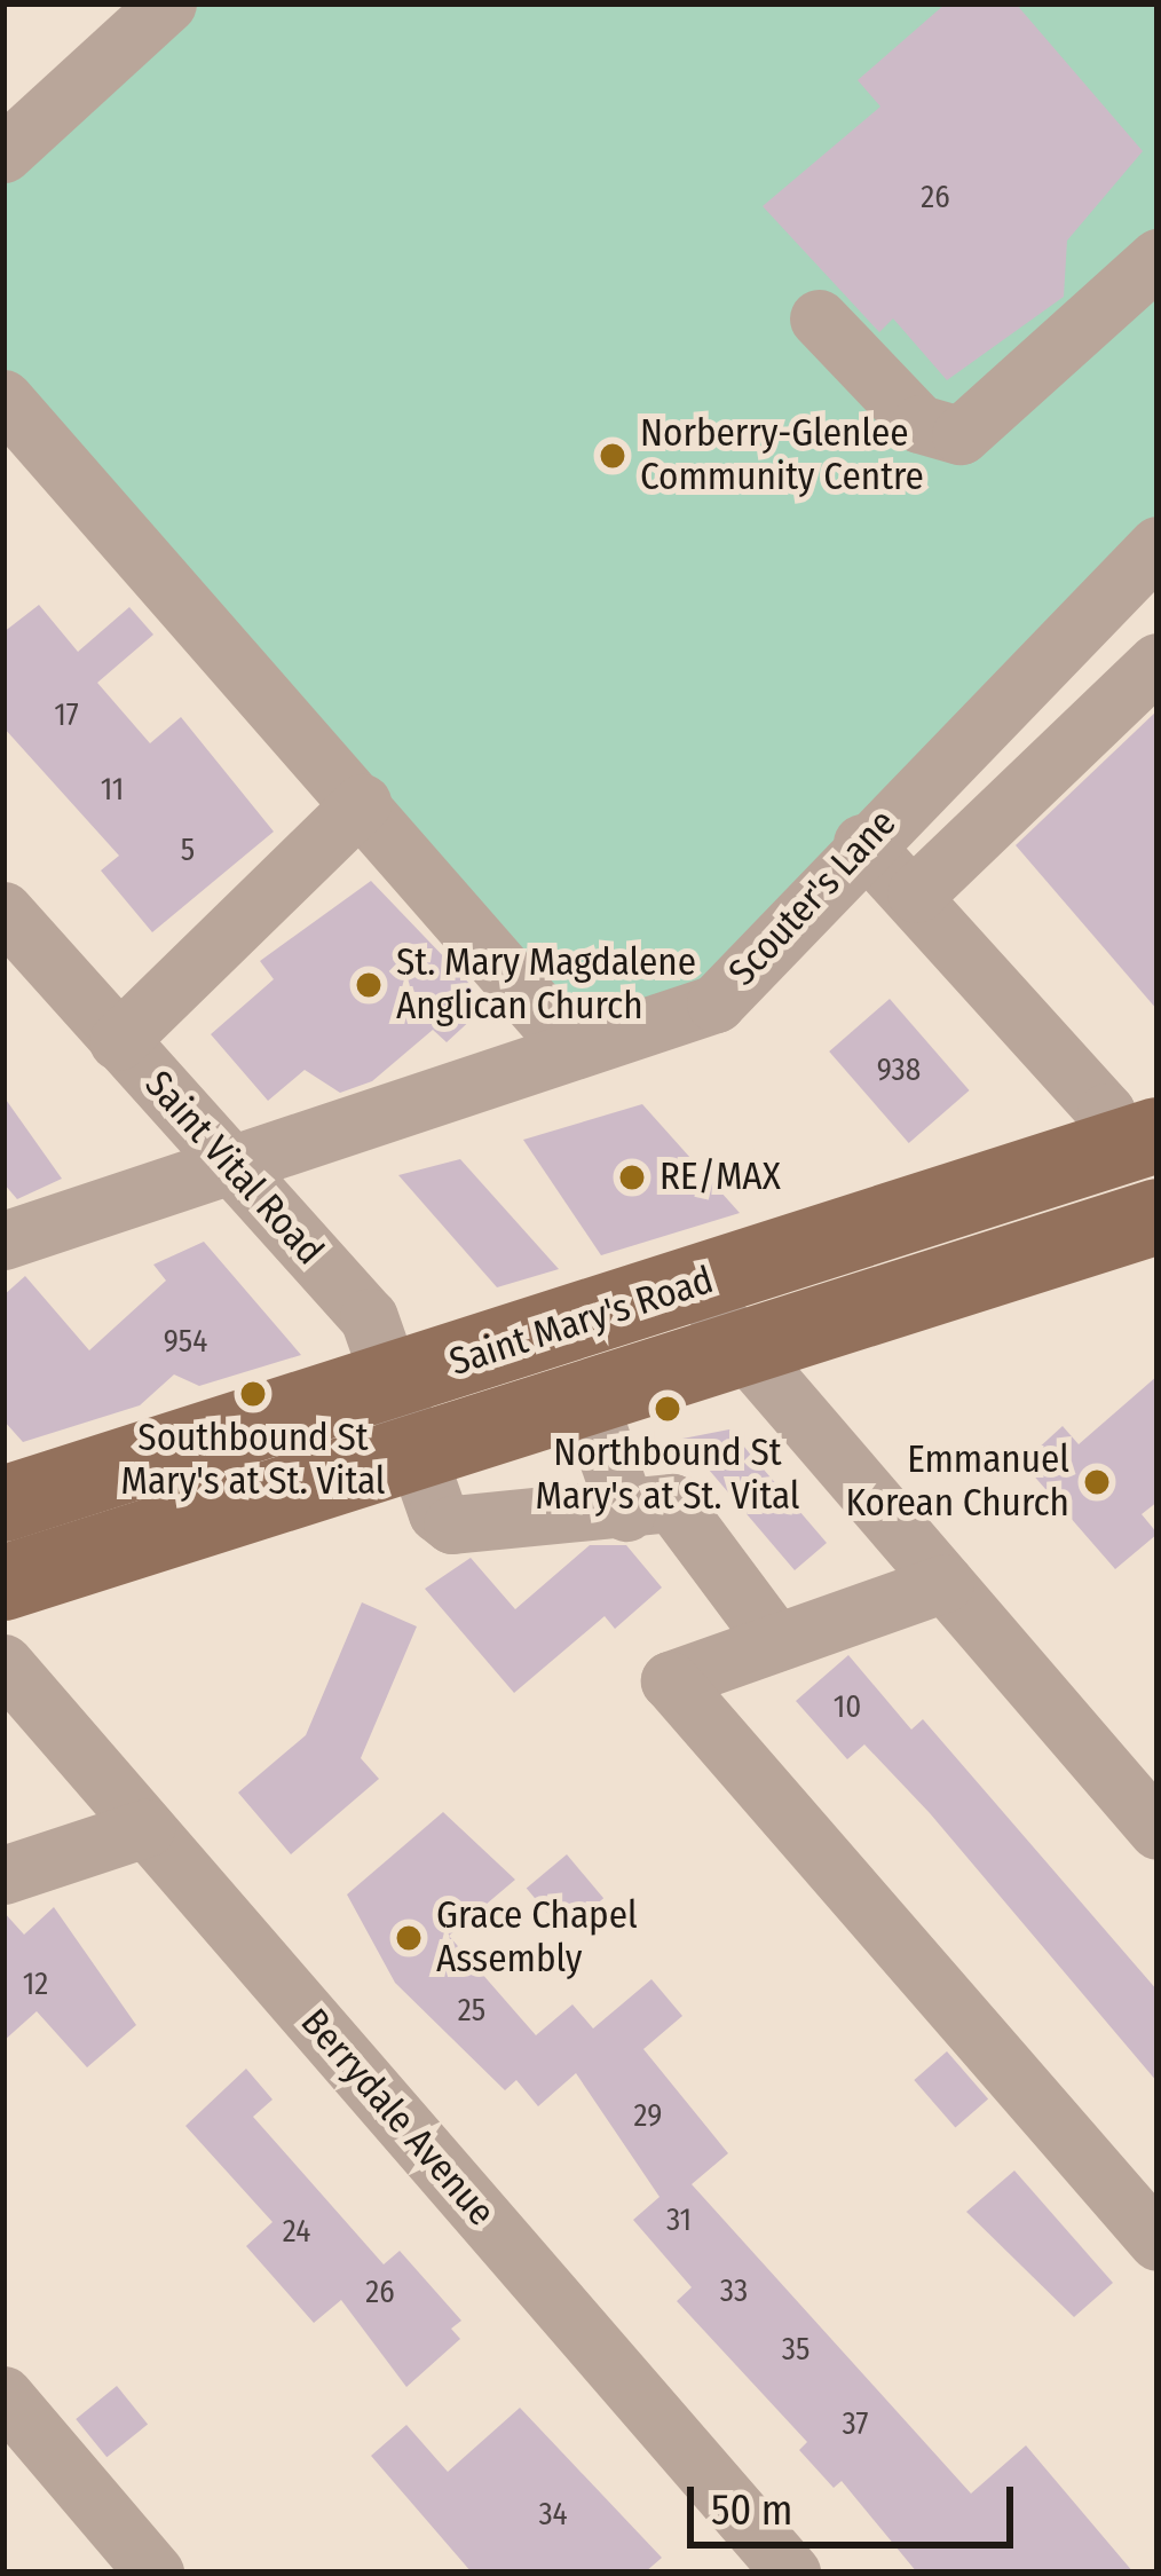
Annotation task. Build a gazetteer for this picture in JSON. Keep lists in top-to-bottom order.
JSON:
{
  "streets": {
    "main road": ["Saint Mary's Road"],
    "street": ["Scouter's Lane", "Saint Vital Road", "Berrydale Avenue"]
  },
  "crossings": [
    ["Scouter's Lane", "Saint Vital Road"],
    ["Saint Vital Road", "Saint Mary's Road"]
  ],
  "places": [
    "Norberry-Glenlee Community Centre",
    "St. Mary Magdalene Anglican Church",
    "RE/MAX",
    "Southbound St Mary's at St. Vital",
    "Northbound St Mary's at St. Vital",
    "Emmanuel Korean Church",
    "Grace Chapel Assembly"
  ],
  "house_numbers": [
    "26",
    "17",
    "11",
    "5",
    "938",
    "954",
    "10",
    "12",
    "25",
    "29",
    "31",
    "24",
    "33",
    "26",
    "35",
    "37",
    "34"
  ],
  "scale_bar": "50 m"
}
